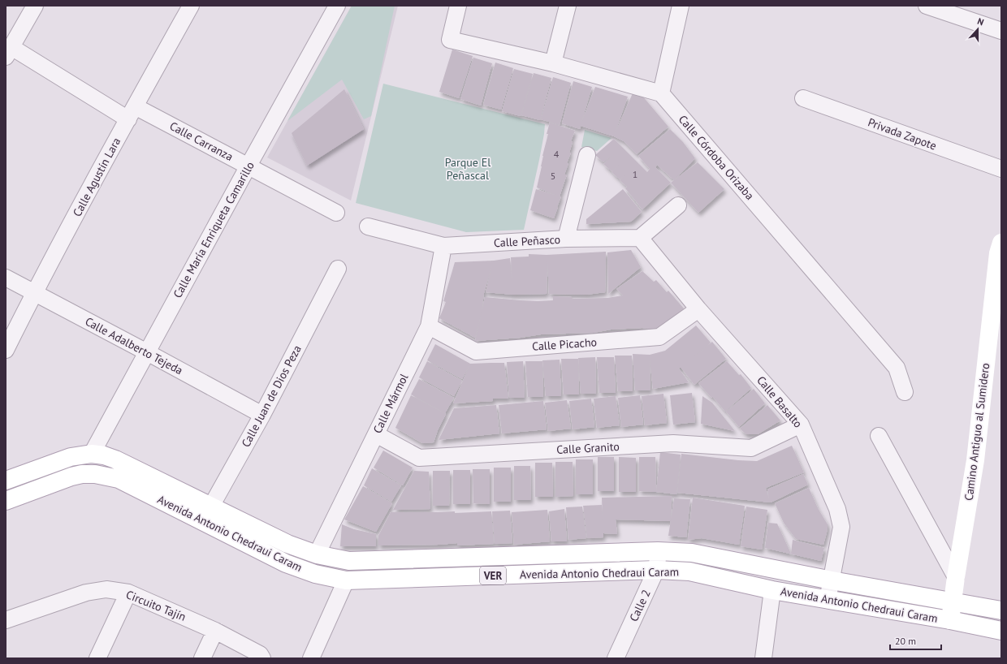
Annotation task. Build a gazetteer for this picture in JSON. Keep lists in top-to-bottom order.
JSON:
{
  "streets": {
    "main road": ["Camino Antiguo al Sumidero", "Avenida Antonio Chedraui Caram", "VER"],
    "street": [
      "Privada Zapote",
      "Calle Carranza",
      "Calle Córdoba Orizaba",
      "Calle Agustín Lara",
      "Calle María Enriqueta Camarillo",
      "Calle Peñasco",
      "Calle Picacho",
      "Calle Adalberto Tejeda",
      "Calle Juan de Dios Peza",
      "Calle Basalto",
      "Calle Mármol",
      "Calle Granito",
      "Circuito Tajín",
      "Calle 2"
    ]
  },
  "crossings": [
    ["Calle Carranza", "Calle Agustín Lara"],
    ["Calle Carranza", "Calle María Enriqueta Camarillo"],
    ["Calle Agustín Lara", "Calle Adalberto Tejeda"],
    ["Calle María Enriqueta Camarillo", "Calle Adalberto Tejeda"],
    ["Calle María Enriqueta Camarillo", "Avenida Antonio Chedraui Caram"],
    ["Calle Peñasco", "Calle Basalto"],
    ["Calle Peñasco", "Calle Mármol"],
    ["Calle Picacho", "Calle Basalto"],
    ["Calle Picacho", "Calle Mármol"],
    ["Calle Adalberto Tejeda", "Calle Juan de Dios Peza"],
    ["Calle Juan de Dios Peza", "Avenida Antonio Chedraui Caram"],
    ["Calle Basalto", "Calle Granito"],
    ["Calle Basalto", "Avenida Antonio Chedraui Caram"],
    ["Calle Mármol", "Calle Granito"],
    ["Calle Mármol", "Avenida Antonio Chedraui Caram"],
    ["Camino Antiguo al Sumidero", "Avenida Antonio Chedraui Caram"],
    ["Avenida Antonio Chedraui Caram", "Calle 2"]
  ],
  "parks": ["Parque El Peñascal"],
  "house_numbers": ["4", "1", "5"],
  "scale_bar": "20 m",
  "north": "top"
}
